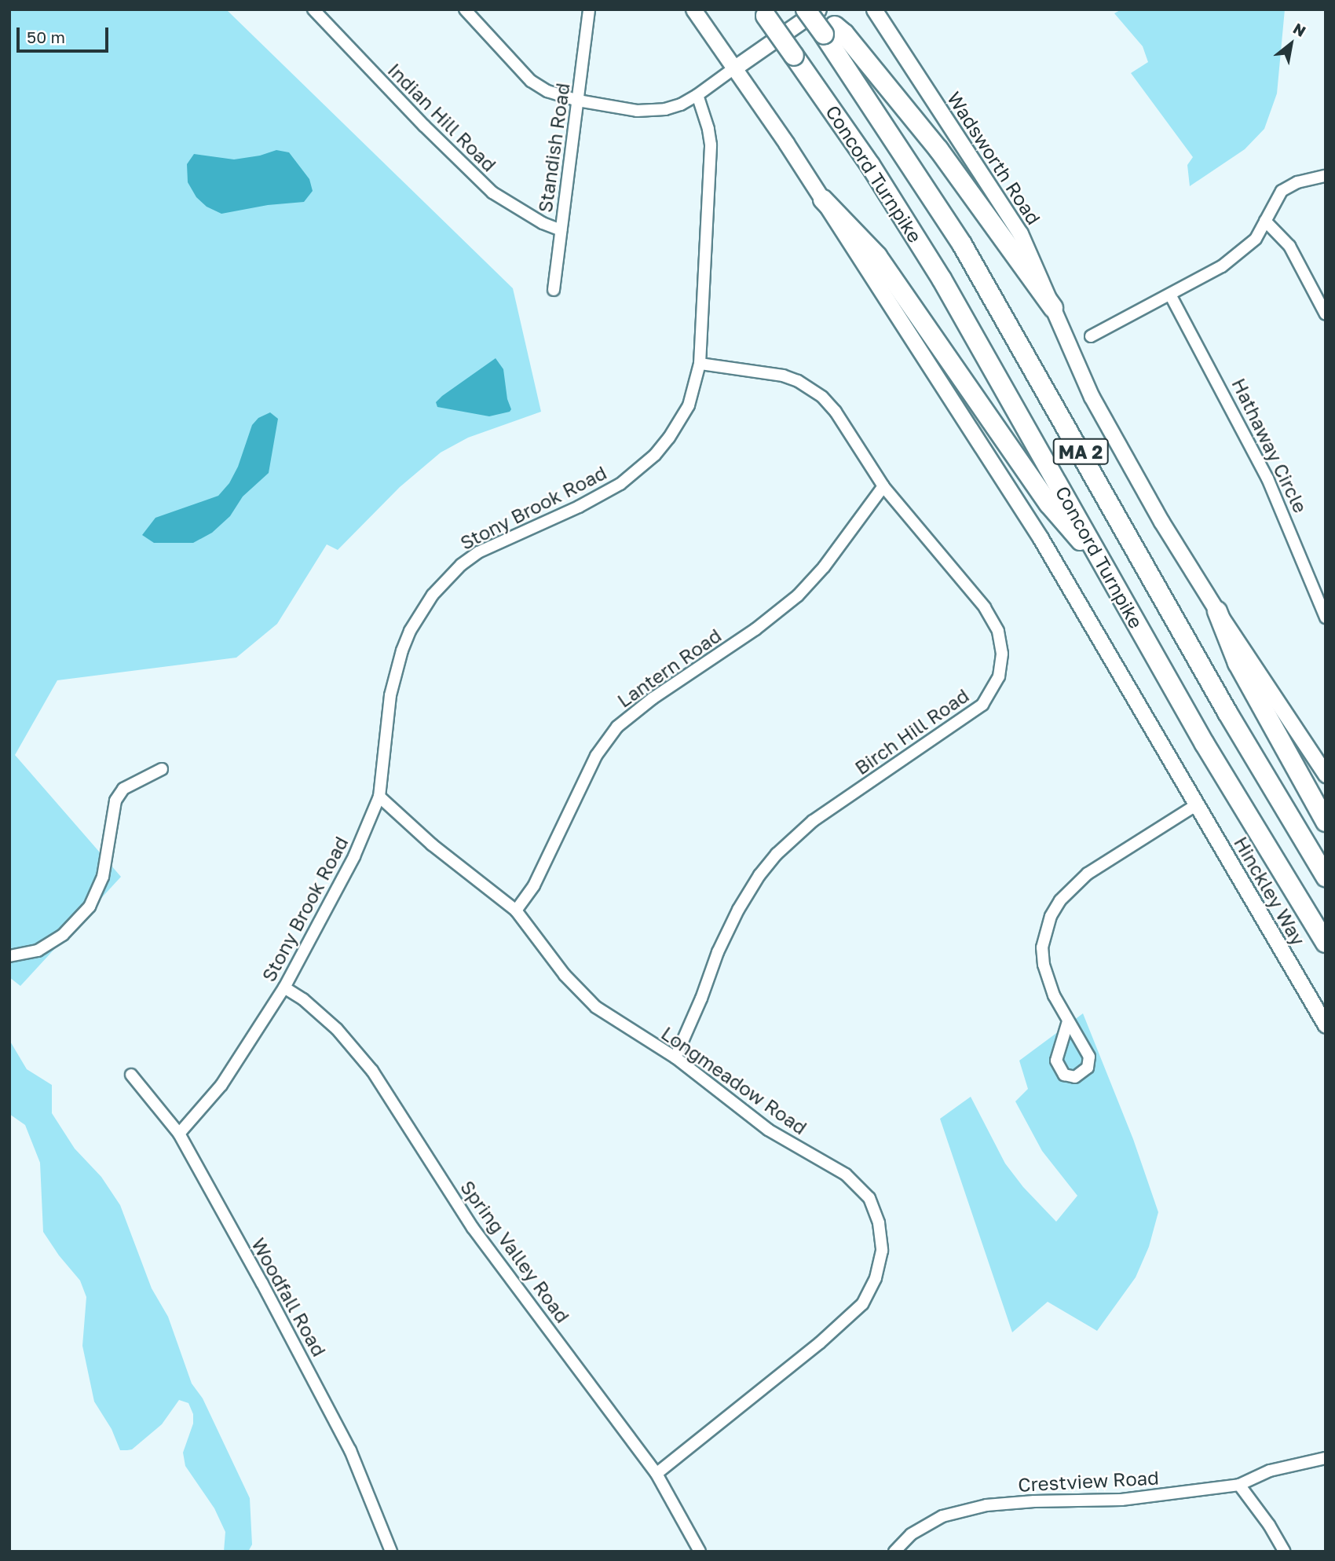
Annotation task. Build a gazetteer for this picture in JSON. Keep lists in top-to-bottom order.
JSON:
{
  "streets": {
    "highway": ["Concord Turnpike", "MA 2"],
    "main road": ["Wadsworth Road", "Hinckley Way"],
    "street": [
      "Indian Hill Road",
      "Standish Road",
      "Hathaway Circle",
      "Stony Brook Road",
      "Lantern Road",
      "Birch Hill Road",
      "Longmeadow Road",
      "Spring Valley Road",
      "Woodfall Road",
      "Crestview Road"
    ]
  },
  "crossings": [
    ["Indian Hill Road", "Standish Road"],
    ["Concord Turnpike", "Hinckley Way"],
    ["Stony Brook Road", "Birch Hill Road"],
    ["Stony Brook Road", "Longmeadow Road"],
    ["Stony Brook Road", "Spring Valley Road"],
    ["Stony Brook Road", "Woodfall Road"],
    ["Lantern Road", "Birch Hill Road"],
    ["Lantern Road", "Longmeadow Road"],
    ["Birch Hill Road", "Longmeadow Road"],
    ["Longmeadow Road", "Spring Valley Road"]
  ],
  "scale_bar": "50 m",
  "north": "top right"
}
